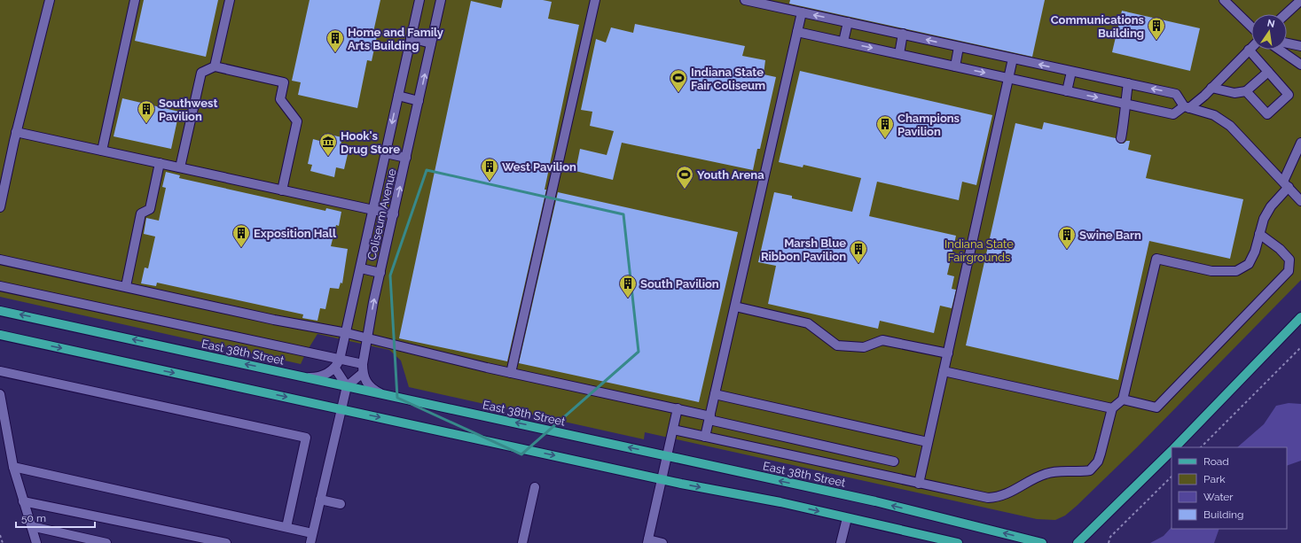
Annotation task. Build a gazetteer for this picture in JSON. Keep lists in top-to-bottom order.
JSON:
{
  "streets": {
    "main road": ["East 38th Street"],
    "street": ["Coliseum Avenue"]
  },
  "parks": ["Indiana State Fairgrounds"],
  "places": {
    "building": [
      "Communications Building",
      "Home and Family Arts Building",
      "Southwest Pavilion",
      "Champions Pavilion",
      "West Pavilion",
      "Exposition Hall",
      "Swine Barn",
      "Marsh Blue Ribbon Pavilion",
      "South Pavilion"
    ],
    "sports": ["Indiana State Fair Coliseum", "Youth Arena"],
    "museum": ["Hook's Drug Store"]
  },
  "legend": [
    "Road",
    "Park",
    "Water",
    "Building"
  ],
  "scale_bar": "50 m",
  "north": "top"
}
